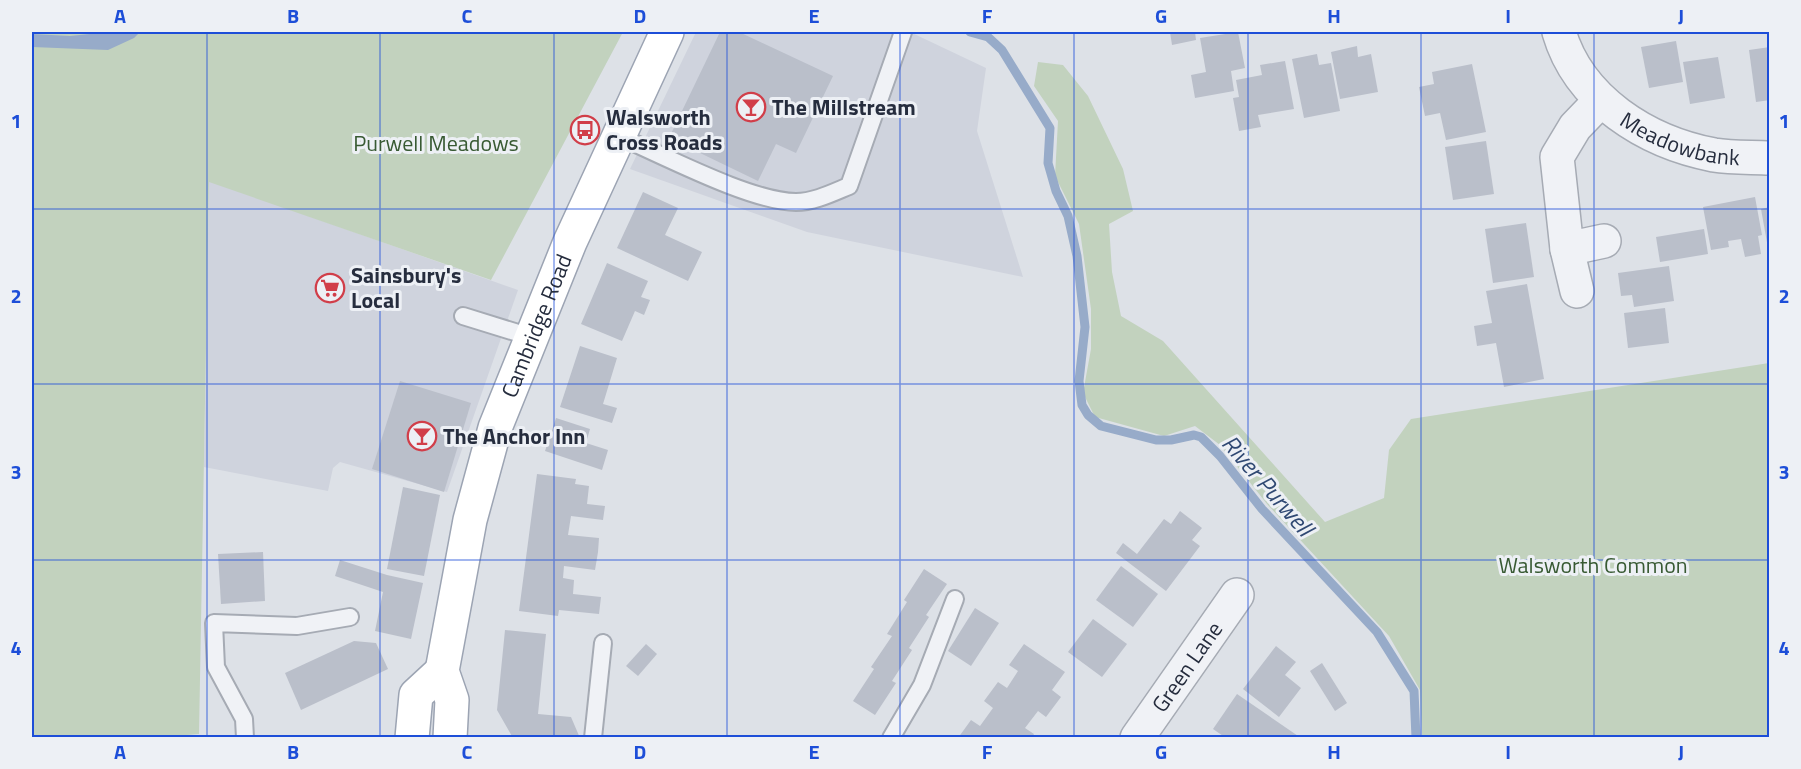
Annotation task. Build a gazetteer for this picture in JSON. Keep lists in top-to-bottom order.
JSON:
{
  "streets": {
    "main road": ["Cambridge Road"],
    "street": ["Meadowbank", "Green Lane"]
  },
  "water": ["River Purwell"],
  "parks": ["Purwell Meadows", "Walsworth Common"],
  "places": {
    "bar": ["The Millstream", "The Anchor Inn"],
    "bus stop": ["Walsworth Cross Roads"],
    "supermarket": ["Sainsbury's Local"]
  },
  "grid": {
    "columns": [
      "A",
      "B",
      "C",
      "D",
      "E",
      "F",
      "G",
      "H",
      "I",
      "J"
    ],
    "rows": [
      "1",
      "2",
      "3",
      "4"
    ]
  }
}
